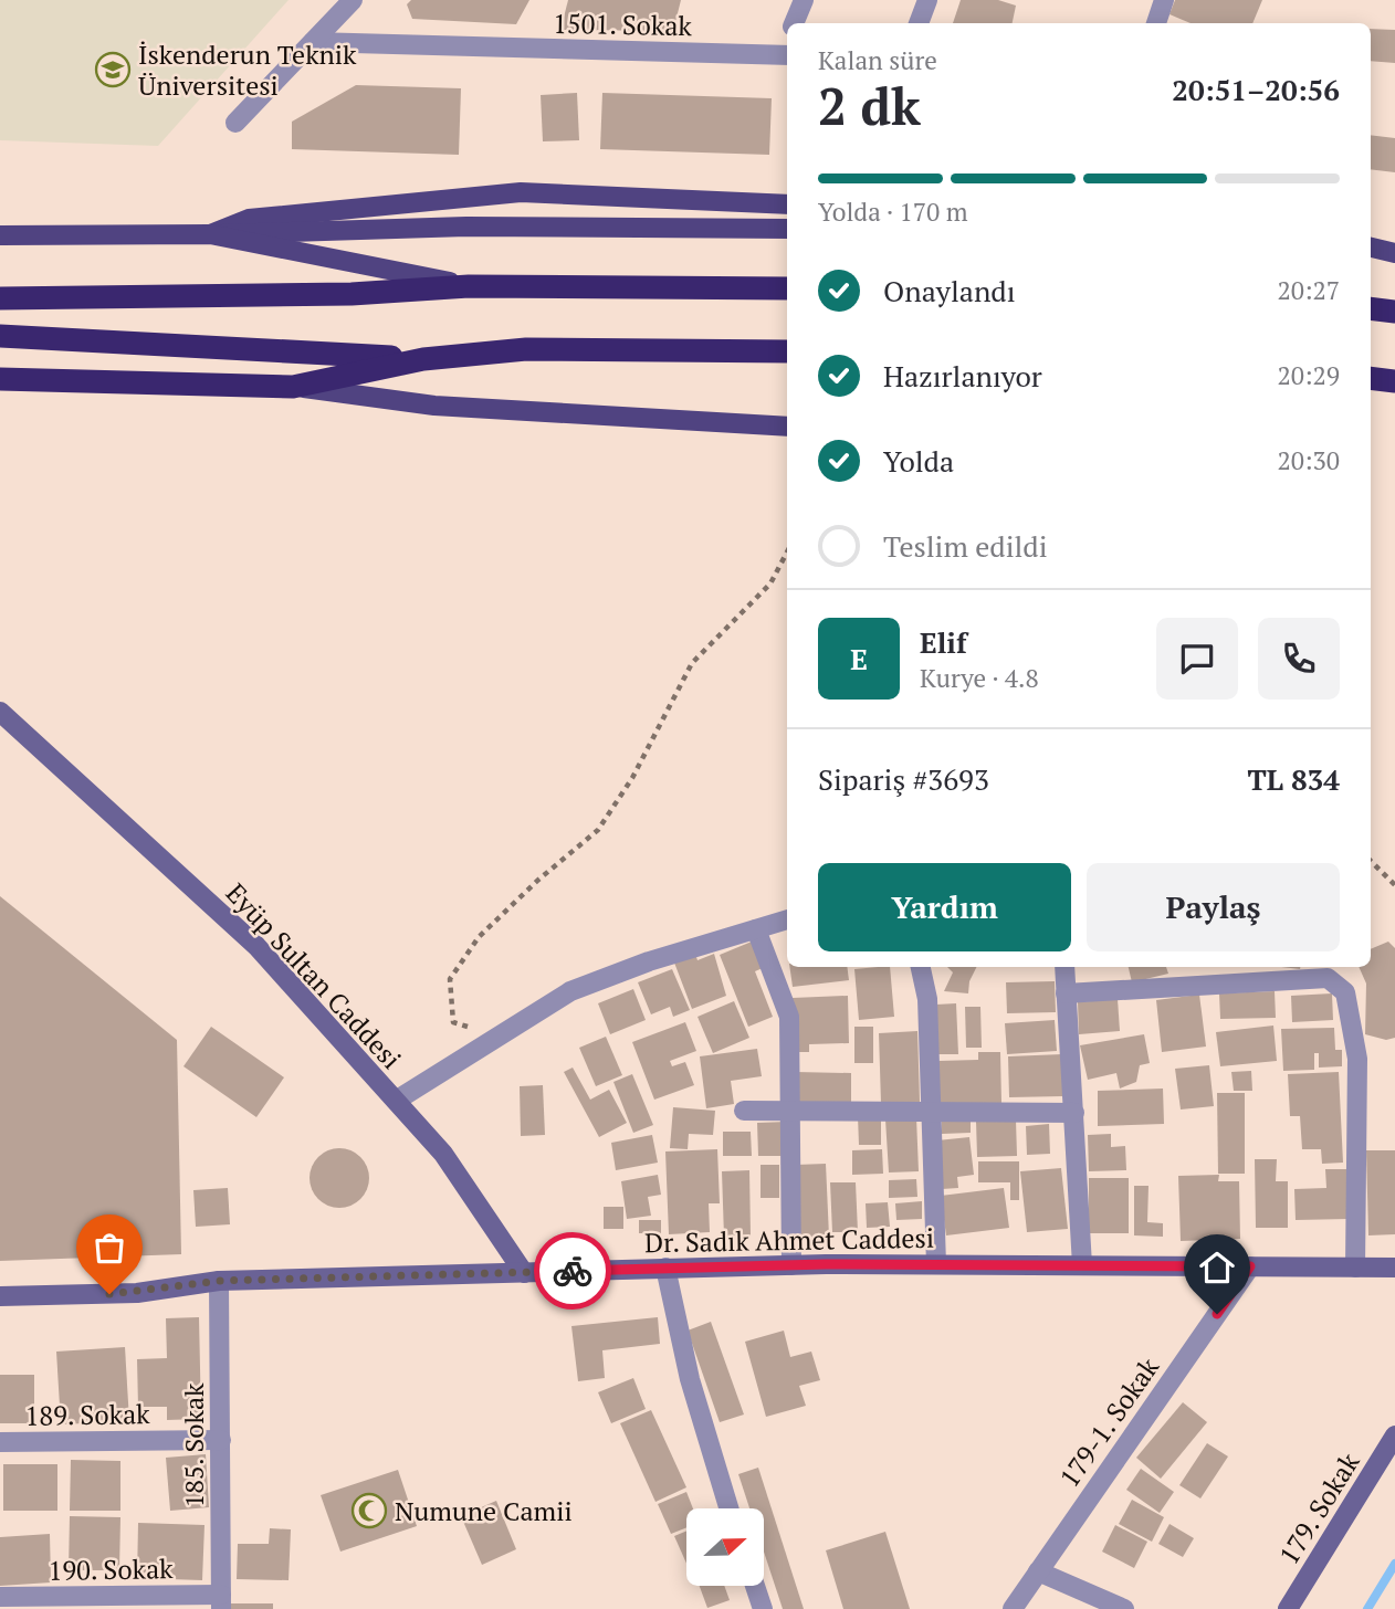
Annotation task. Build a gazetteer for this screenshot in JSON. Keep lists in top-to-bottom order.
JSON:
{
  "streets": {
    "street": [
      "1501. Sokak",
      "Eyüp Sultan Caddesi",
      "Dr. Sadık Ahmet Caddesi",
      "189. Sokak",
      "179-1. Sokak",
      "185. Sokak",
      "179. Sokak",
      "190. Sokak"
    ]
  },
  "crossings": [
    ["Eyüp Sultan Caddesi", "Dr. Sadık Ahmet Caddesi"],
    ["Dr. Sadık Ahmet Caddesi", "179-1. Sokak"],
    ["Dr. Sadık Ahmet Caddesi", "185. Sokak"],
    ["189. Sokak", "185. Sokak"],
    ["185. Sokak", "190. Sokak"]
  ],
  "places": {
    "school or university": ["İskenderun Teknik Üniversitesi"],
    "mosque": ["Numune Camii"]
  },
  "north": "right",
  "page": {
    "heading": ["2 dk", "Kalan süre", "20:51–20:56"],
    "panel": [
      "Elif",
      "Kurye · 4.8",
      "Sipariş #3693",
      "TL 834"
    ],
    "bar": "Yolda · 170 m",
    "list": [
      ["Onaylandı", "20:27"],
      ["Hazırlanıyor", "20:29"],
      ["Yolda", "20:30"],
      "Teslim edildi"
    ],
    "round": "E",
    "buttons": ["Yardım", "Paylaş"]
  }
}
